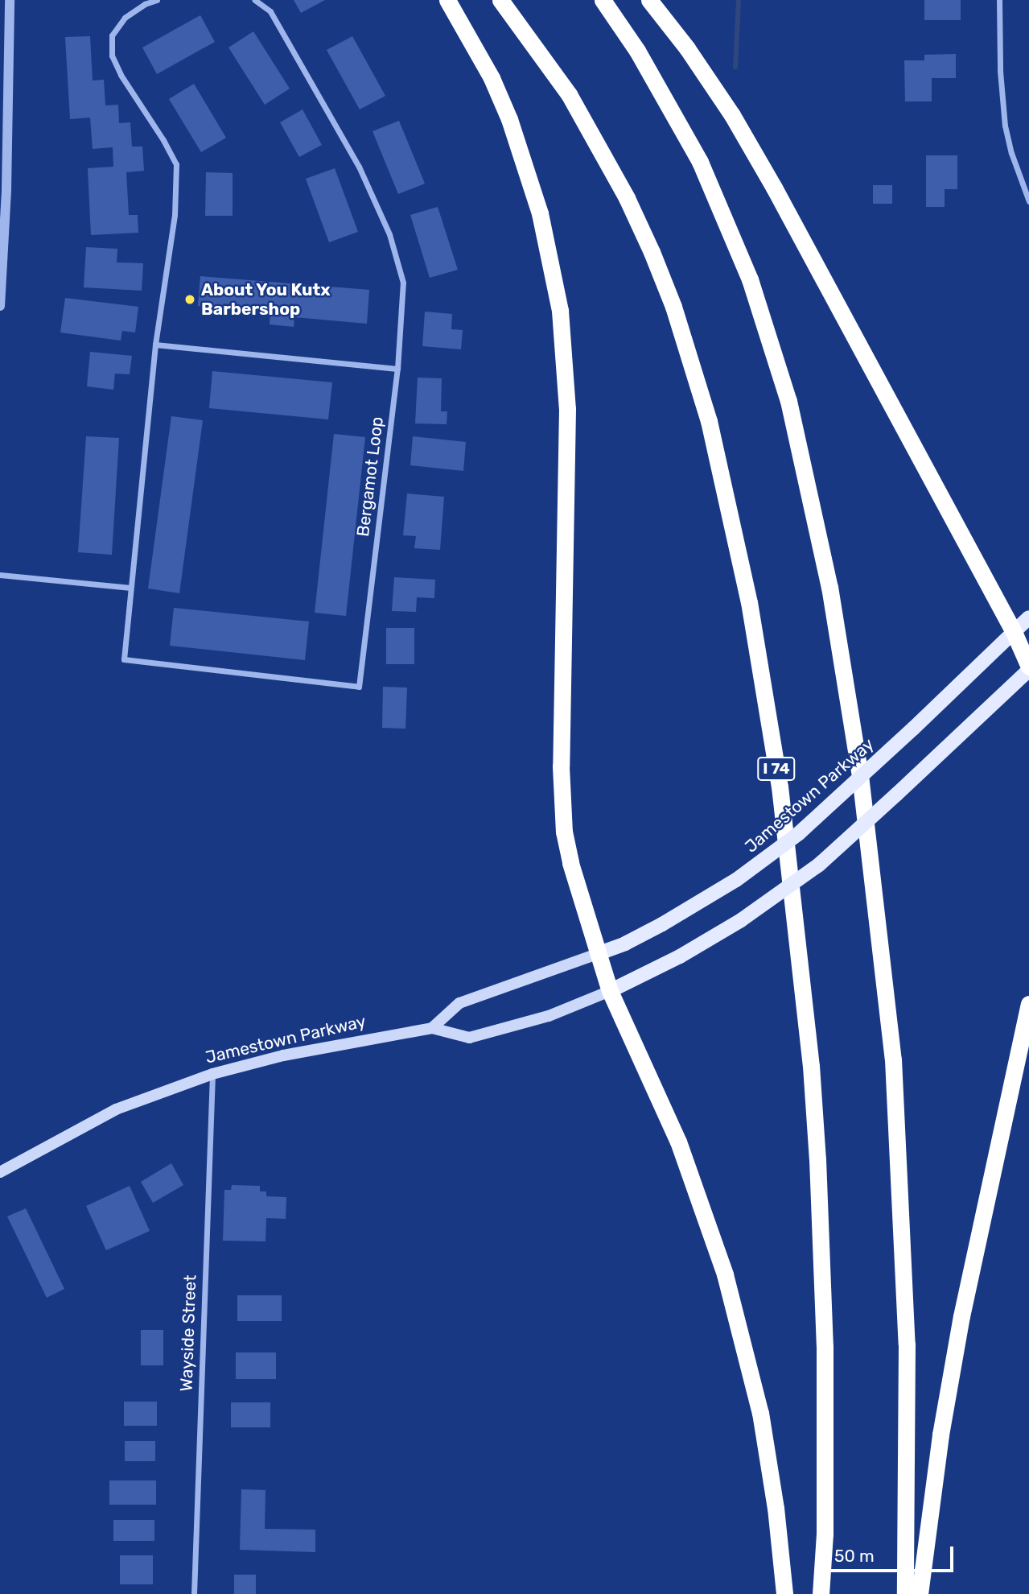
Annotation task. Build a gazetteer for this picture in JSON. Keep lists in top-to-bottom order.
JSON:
{
  "streets": {
    "highway": ["I 74"],
    "main road": ["Jamestown Parkway"],
    "street": ["Bergamot Loop", "Wayside Street"]
  },
  "crossings": [
    ["Jamestown Parkway", "Wayside Street"]
  ],
  "places": ["About You Kutx Barbershop"],
  "scale_bar": "50 m"
}
